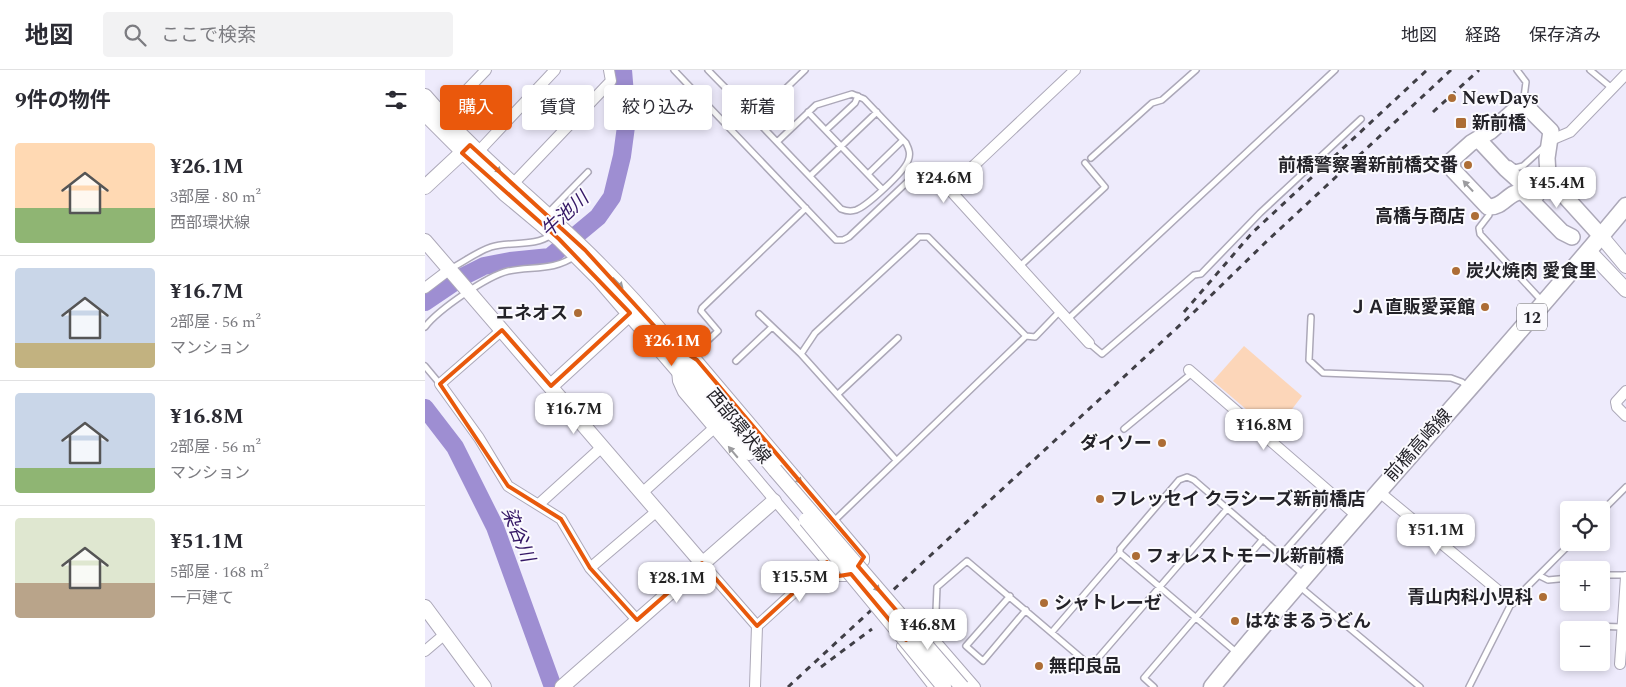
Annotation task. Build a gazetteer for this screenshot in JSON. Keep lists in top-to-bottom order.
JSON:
{
  "streets": {
    "main road": ["12", "前橋高崎線"],
    "street": ["西部環状線"]
  },
  "water": ["牛池川", "染谷川"],
  "places": {
    "other": [
      "NewDays",
      "前橋警察署新前橋交番",
      "高橋与商店",
      "炭火焼肉 愛食里",
      "ＪＡ直販愛菜館",
      "エネオス",
      "ダイソー",
      "フレッセイ クラシーズ新前橋店",
      "フォレストモール新前橋",
      "青山内科小児科",
      "シャトレーゼ",
      "はなまるうどん",
      "無印良品"
    ],
    "transit": ["新前橋"]
  },
  "page": {
    "header": "地図",
    "search": "ここで検索",
    "nav": ["地図", "経路", "保存済み"],
    "heading": "9件の物件",
    "chip": [
      "購入",
      "賃貸",
      "絞り込み",
      "新着"
    ],
    "list": [
      {
        "name": "¥26.1M",
        "note": "3部屋 · 80 m² · 西部環状線"
      },
      {
        "name": "¥16.7M",
        "note": "2部屋 · 56 m² · マンション"
      },
      {
        "name": "¥16.8M",
        "note": "2部屋 · 56 m² · マンション"
      },
      {
        "name": "¥51.1M",
        "note": "5部屋 · 168 m² · 一戸建て"
      }
    ],
    "price": [
      "¥24.6M",
      "¥45.4M",
      "¥26.1M",
      "¥16.7M",
      "¥16.8M",
      "¥51.1M",
      "¥15.5M",
      "¥28.1M",
      "¥46.8M"
    ],
    "map_buttons": ["+", "−"]
  }
}
